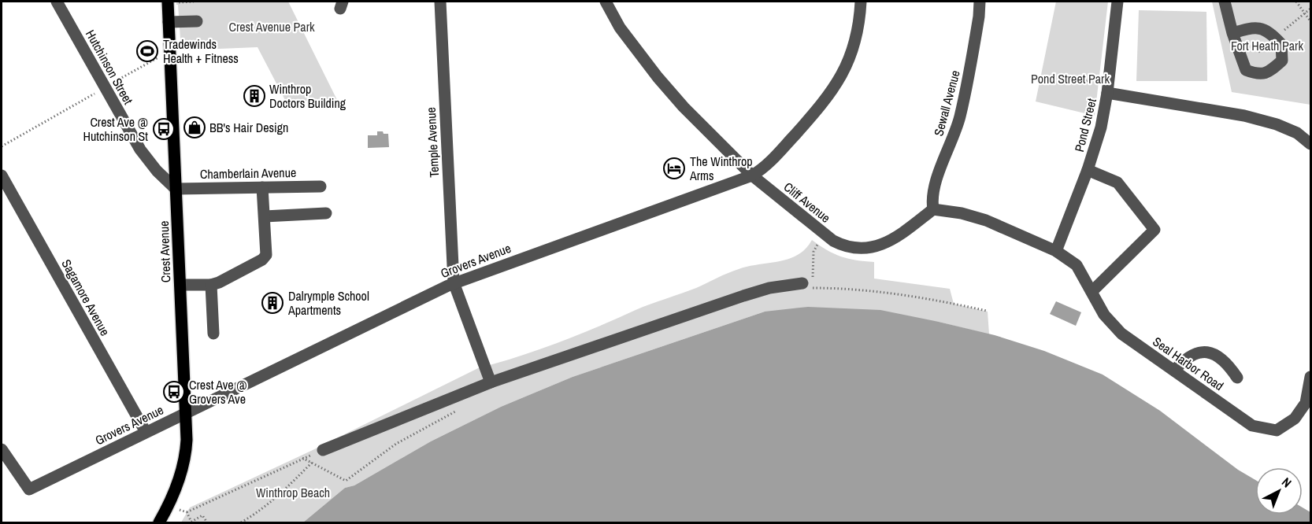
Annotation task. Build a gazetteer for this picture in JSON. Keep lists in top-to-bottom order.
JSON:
{
  "streets": {
    "main road": ["Crest Avenue"],
    "street": [
      "Hutchinson Street",
      "Sewall Avenue",
      "Pond Street",
      "Temple Avenue",
      "Chamberlain Avenue",
      "Cliff Avenue",
      "Grovers Avenue",
      "Sagamore Avenue",
      "Seal Harbor Road"
    ]
  },
  "crossings": [
    ["Hutchinson Street", "Chamberlain Avenue"],
    ["Hutchinson Street", "Crest Avenue"],
    ["Sewall Avenue", "Cliff Avenue"],
    ["Pond Street", "Seal Harbor Road"],
    ["Temple Avenue", "Grovers Avenue"],
    ["Chamberlain Avenue", "Crest Avenue"],
    ["Cliff Avenue", "Grovers Avenue"],
    ["Crest Avenue", "Grovers Avenue"],
    ["Grovers Avenue", "Sagamore Avenue"]
  ],
  "parks": [
    "Crest Avenue Park",
    "Fort Heath Park",
    "Pond Street Park",
    "Winthrop Beach"
  ],
  "places": {
    "sports": ["Tradewinds Health + Fitness"],
    "building": ["Winthrop Doctors Building", "Dalrymple School Apartments"],
    "shop": ["BB's Hair Design"],
    "bus stop": ["Crest Ave @ Hutchinson St", "Crest Ave @ Grovers Ave"],
    "hotel": ["The Winthrop Arms"]
  },
  "north": "top right"
}
